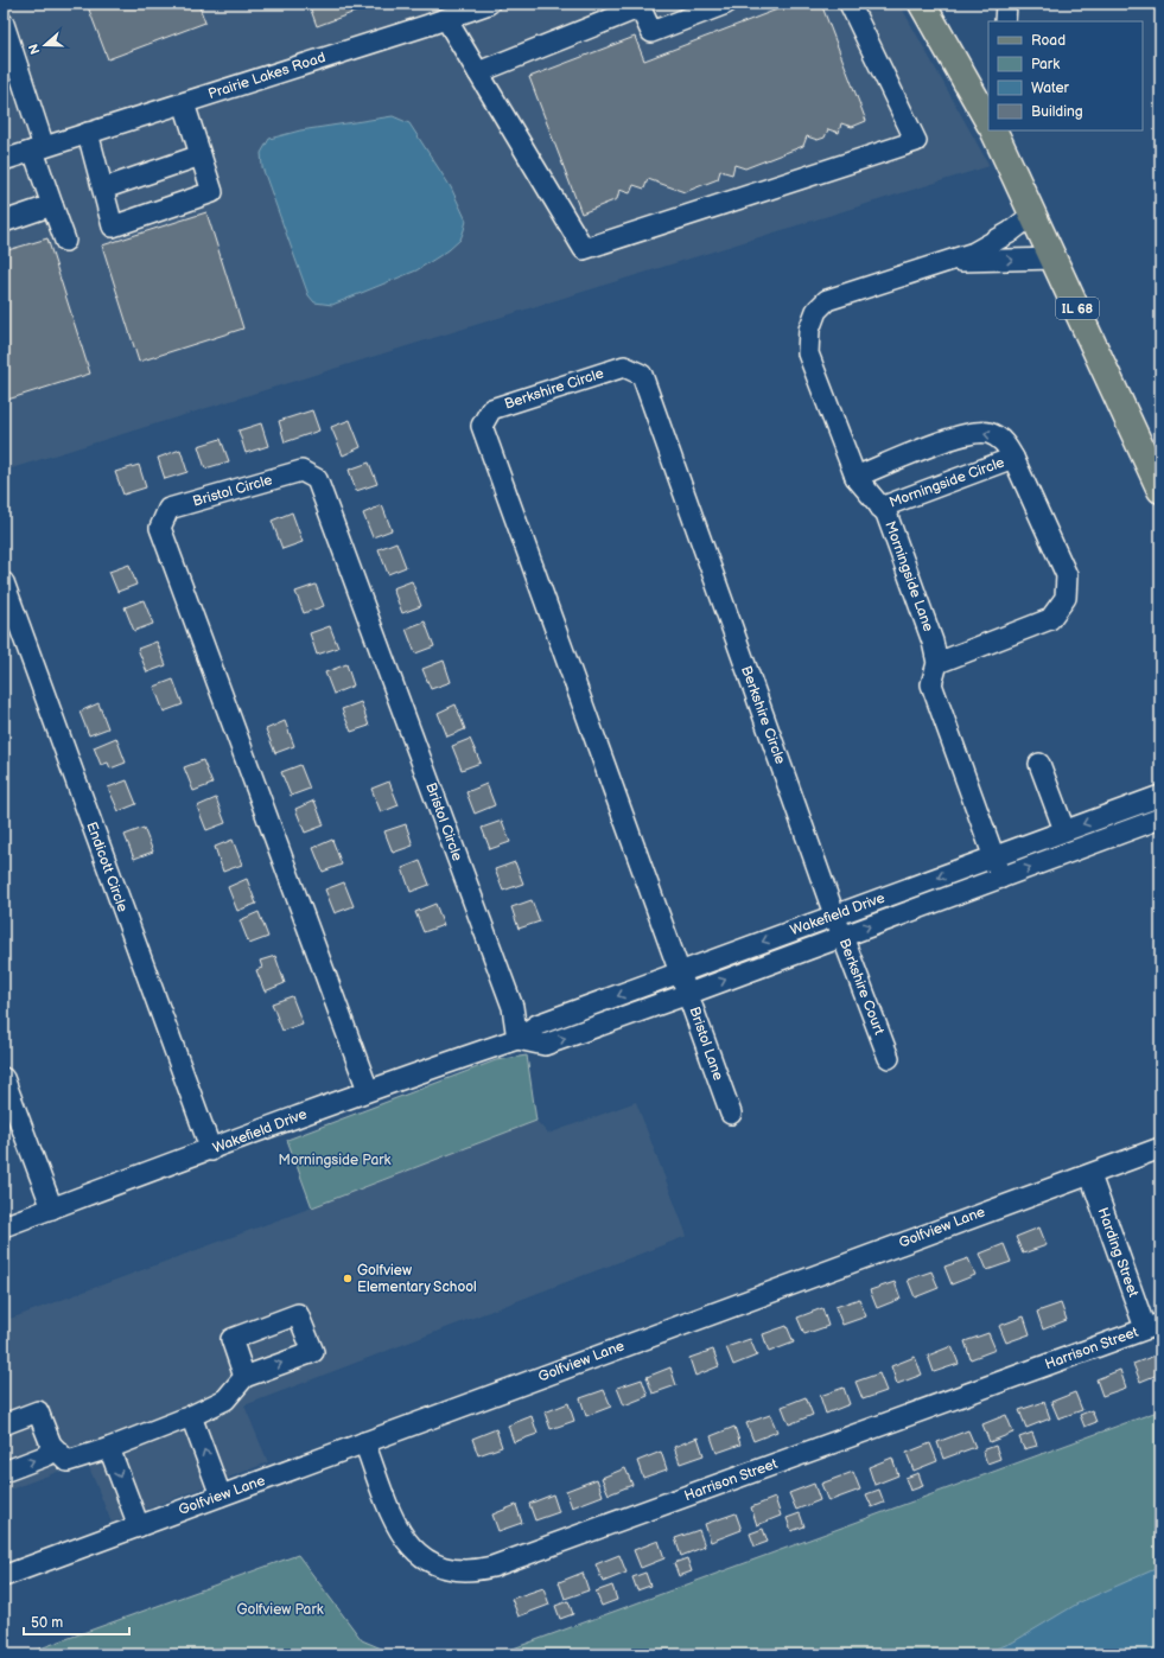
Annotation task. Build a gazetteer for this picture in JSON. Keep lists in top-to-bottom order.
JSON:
{
  "streets": {
    "main road": ["IL 68"],
    "street": [
      "Prairie Lakes Road",
      "Berkshire Circle",
      "Morningside Circle",
      "Bristol Circle",
      "Morningside Lane",
      "Endicott Circle",
      "Wakefield Drive",
      "Berkshire Court",
      "Bristol Lane",
      "Golfview Lane",
      "Harding Street",
      "Harrison Street"
    ]
  },
  "crossings": [
    ["IL 68", "Morningside Lane"],
    ["Berkshire Circle", "Wakefield Drive"],
    ["Berkshire Circle", "Berkshire Court"],
    ["Berkshire Circle", "Bristol Lane"],
    ["Morningside Circle", "Morningside Lane"],
    ["Bristol Circle", "Wakefield Drive"],
    ["Morningside Lane", "Wakefield Drive"],
    ["Endicott Circle", "Wakefield Drive"],
    ["Wakefield Drive", "Berkshire Court"],
    ["Wakefield Drive", "Bristol Lane"],
    ["Golfview Lane", "Harding Street"],
    ["Golfview Lane", "Harrison Street"],
    ["Harding Street", "Harrison Street"]
  ],
  "parks": ["Morningside Park", "Golfview Park"],
  "places": ["Golfview Elementary School"],
  "legend": [
    "Road",
    "Park",
    "Water",
    "Building"
  ],
  "scale_bar": "50 m",
  "north": "left"
}
